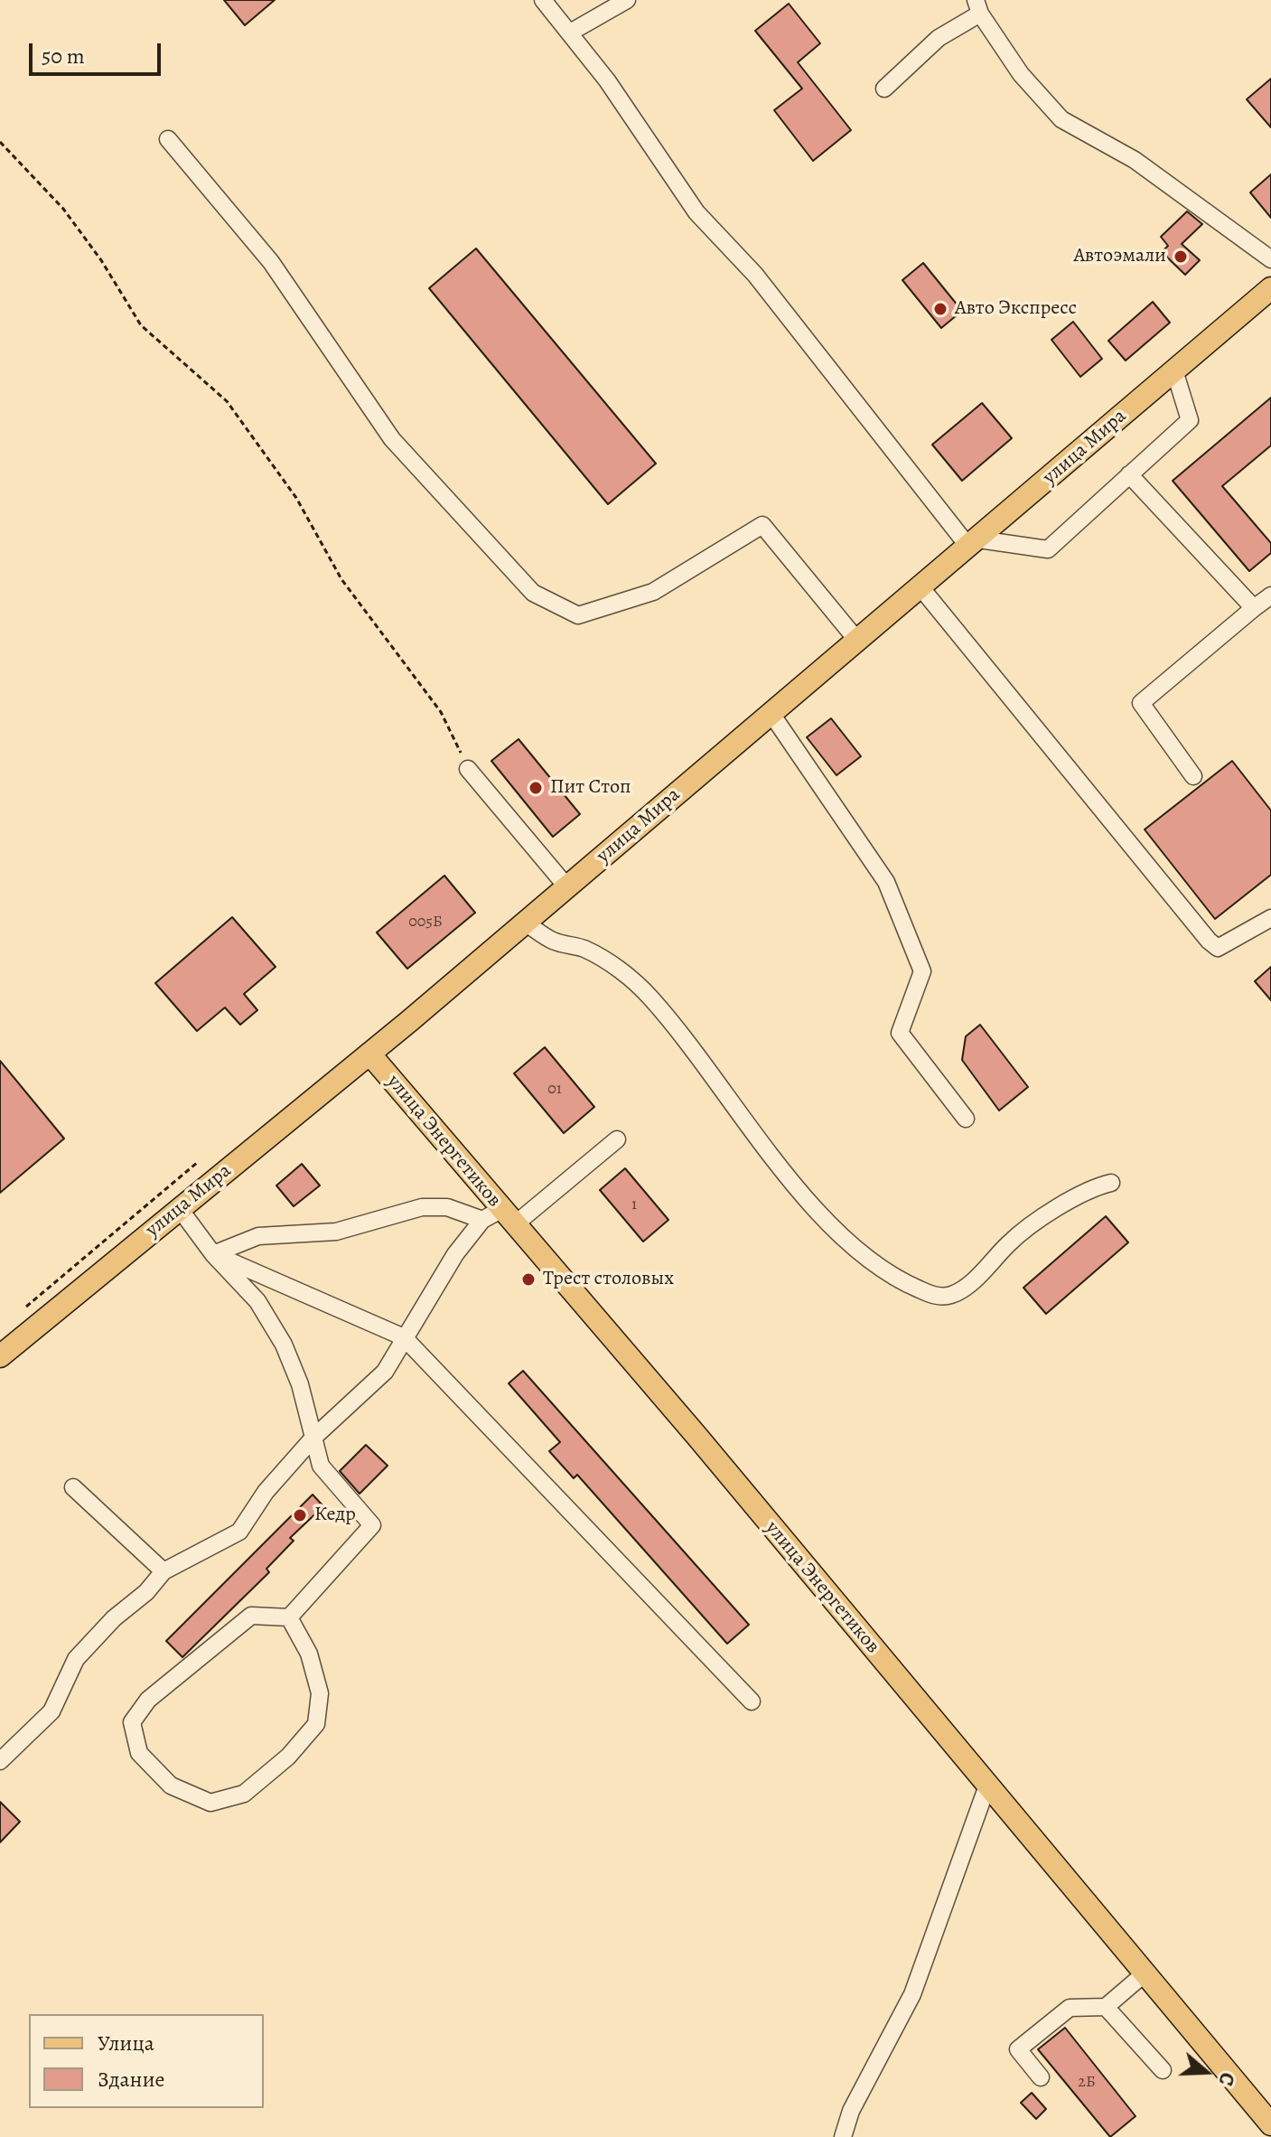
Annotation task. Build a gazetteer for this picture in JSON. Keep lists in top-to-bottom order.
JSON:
{
  "streets": {
    "main road": ["улица Мира", "улица Энергетиков"]
  },
  "crossings": [
    ["улица Мира", "улица Энергетиков"]
  ],
  "places": [
    "Автоэмали",
    "Авто Экспресс",
    "Пит Стоп",
    "Трест столовых",
    "Кедр"
  ],
  "house_numbers": [
    "005Б",
    "01",
    "1",
    "2Б"
  ],
  "legend": ["Улица", "Здание"],
  "scale_bar": "50 m",
  "north": "right"
}
